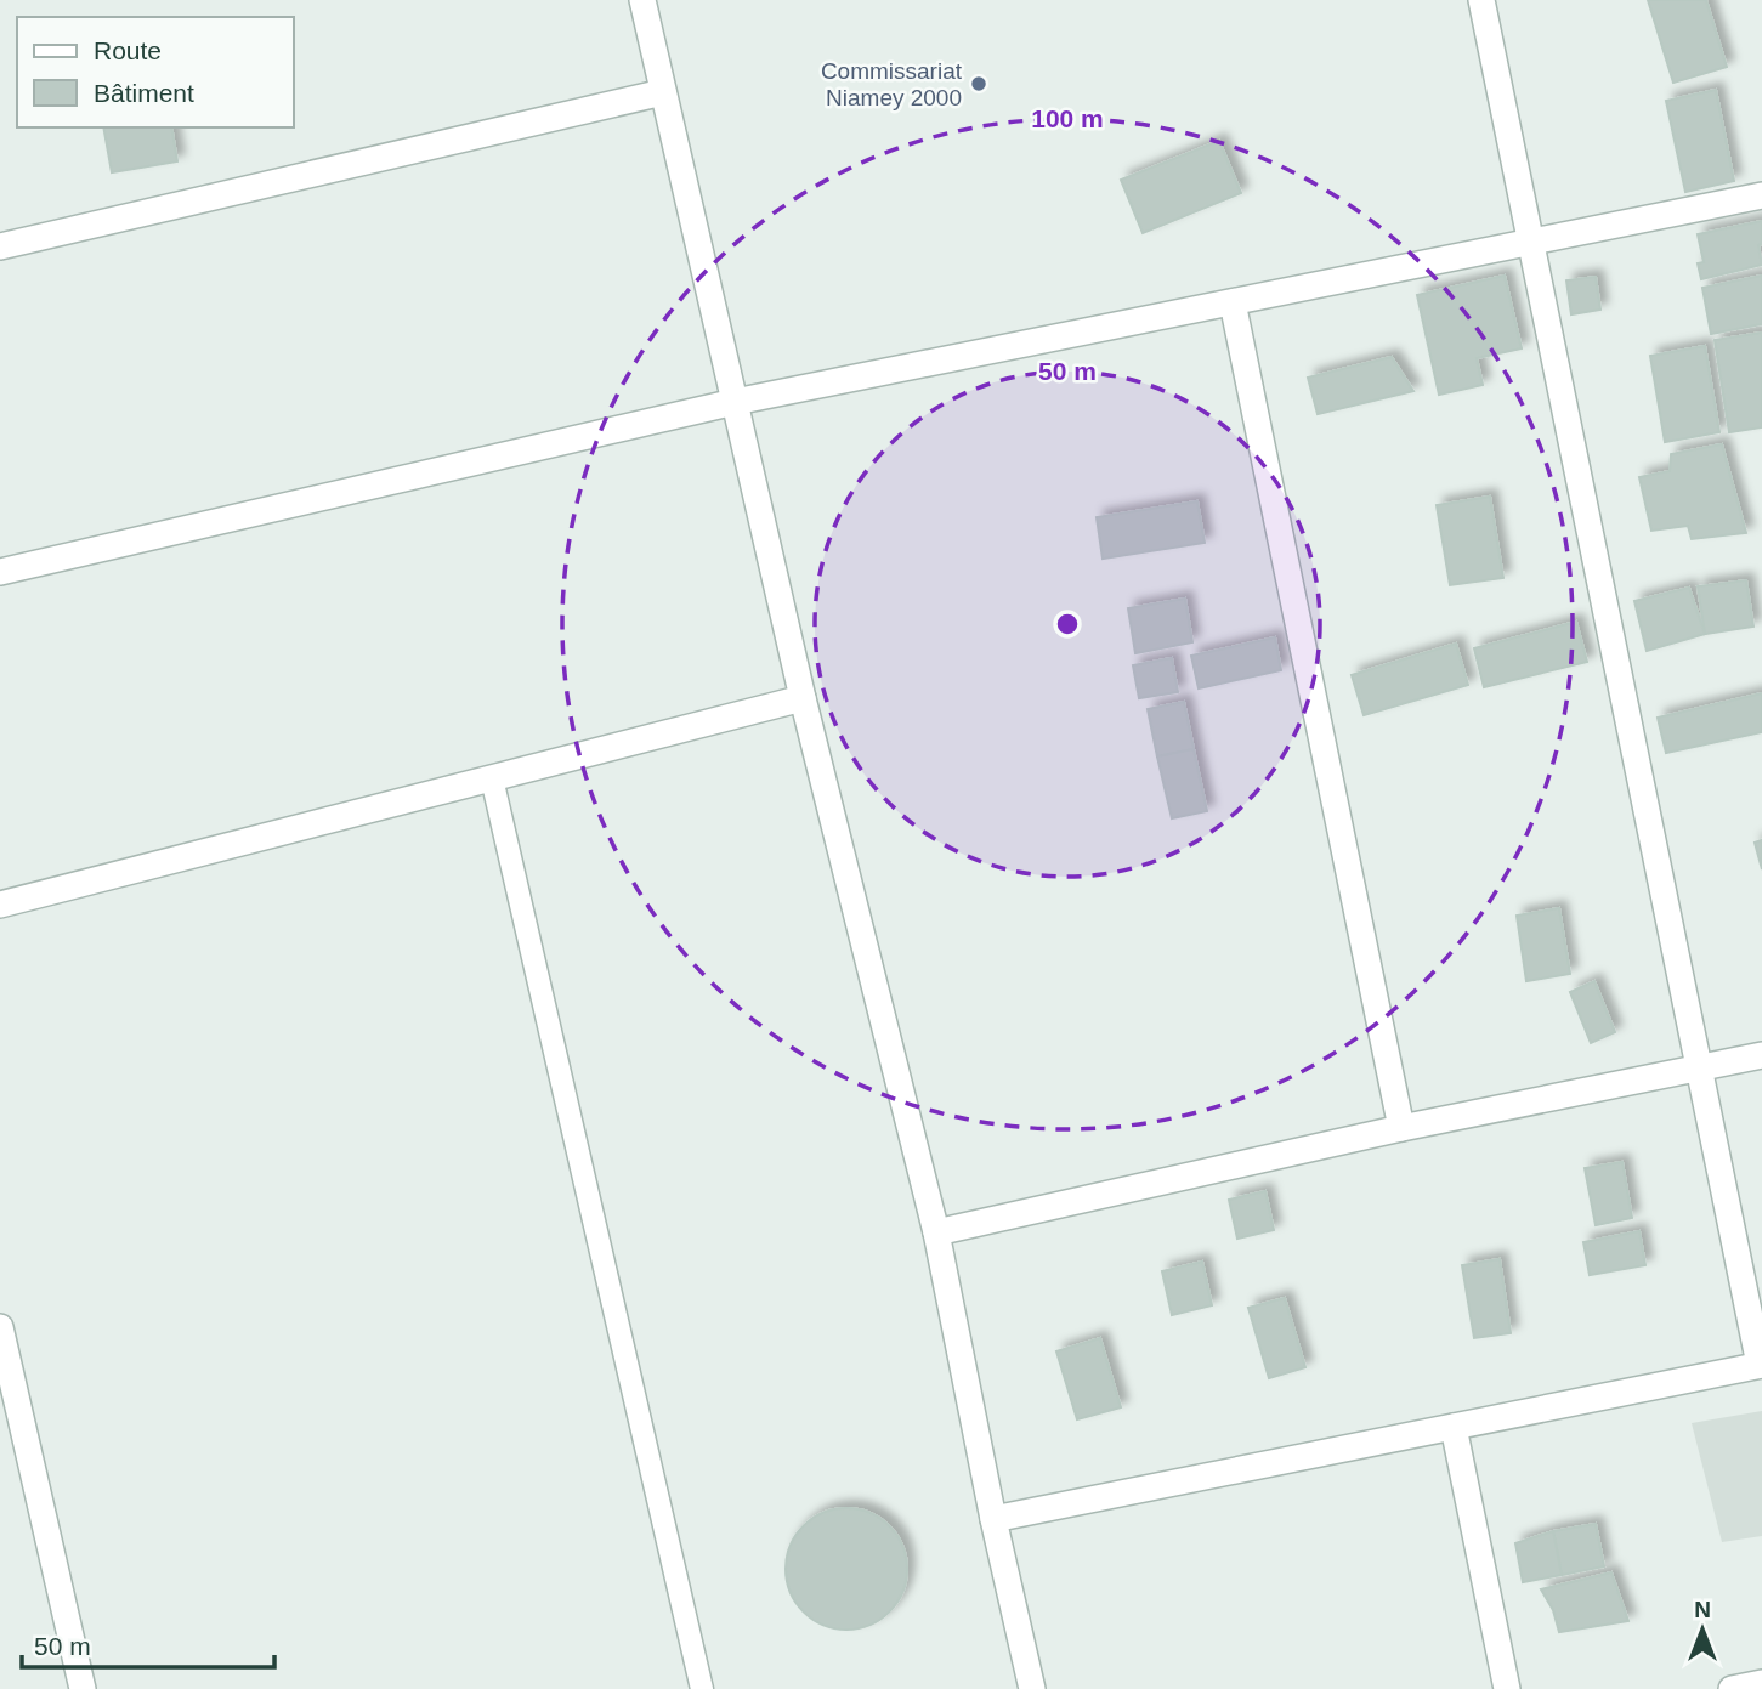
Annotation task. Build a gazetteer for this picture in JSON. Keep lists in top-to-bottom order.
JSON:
{
  "places": ["Commissariat Niamey 2000"],
  "legend": ["Route", "Bâtiment"],
  "scale_bar": "50 m",
  "north": "top",
  "rings": ["100 m", "50 m"]
}
